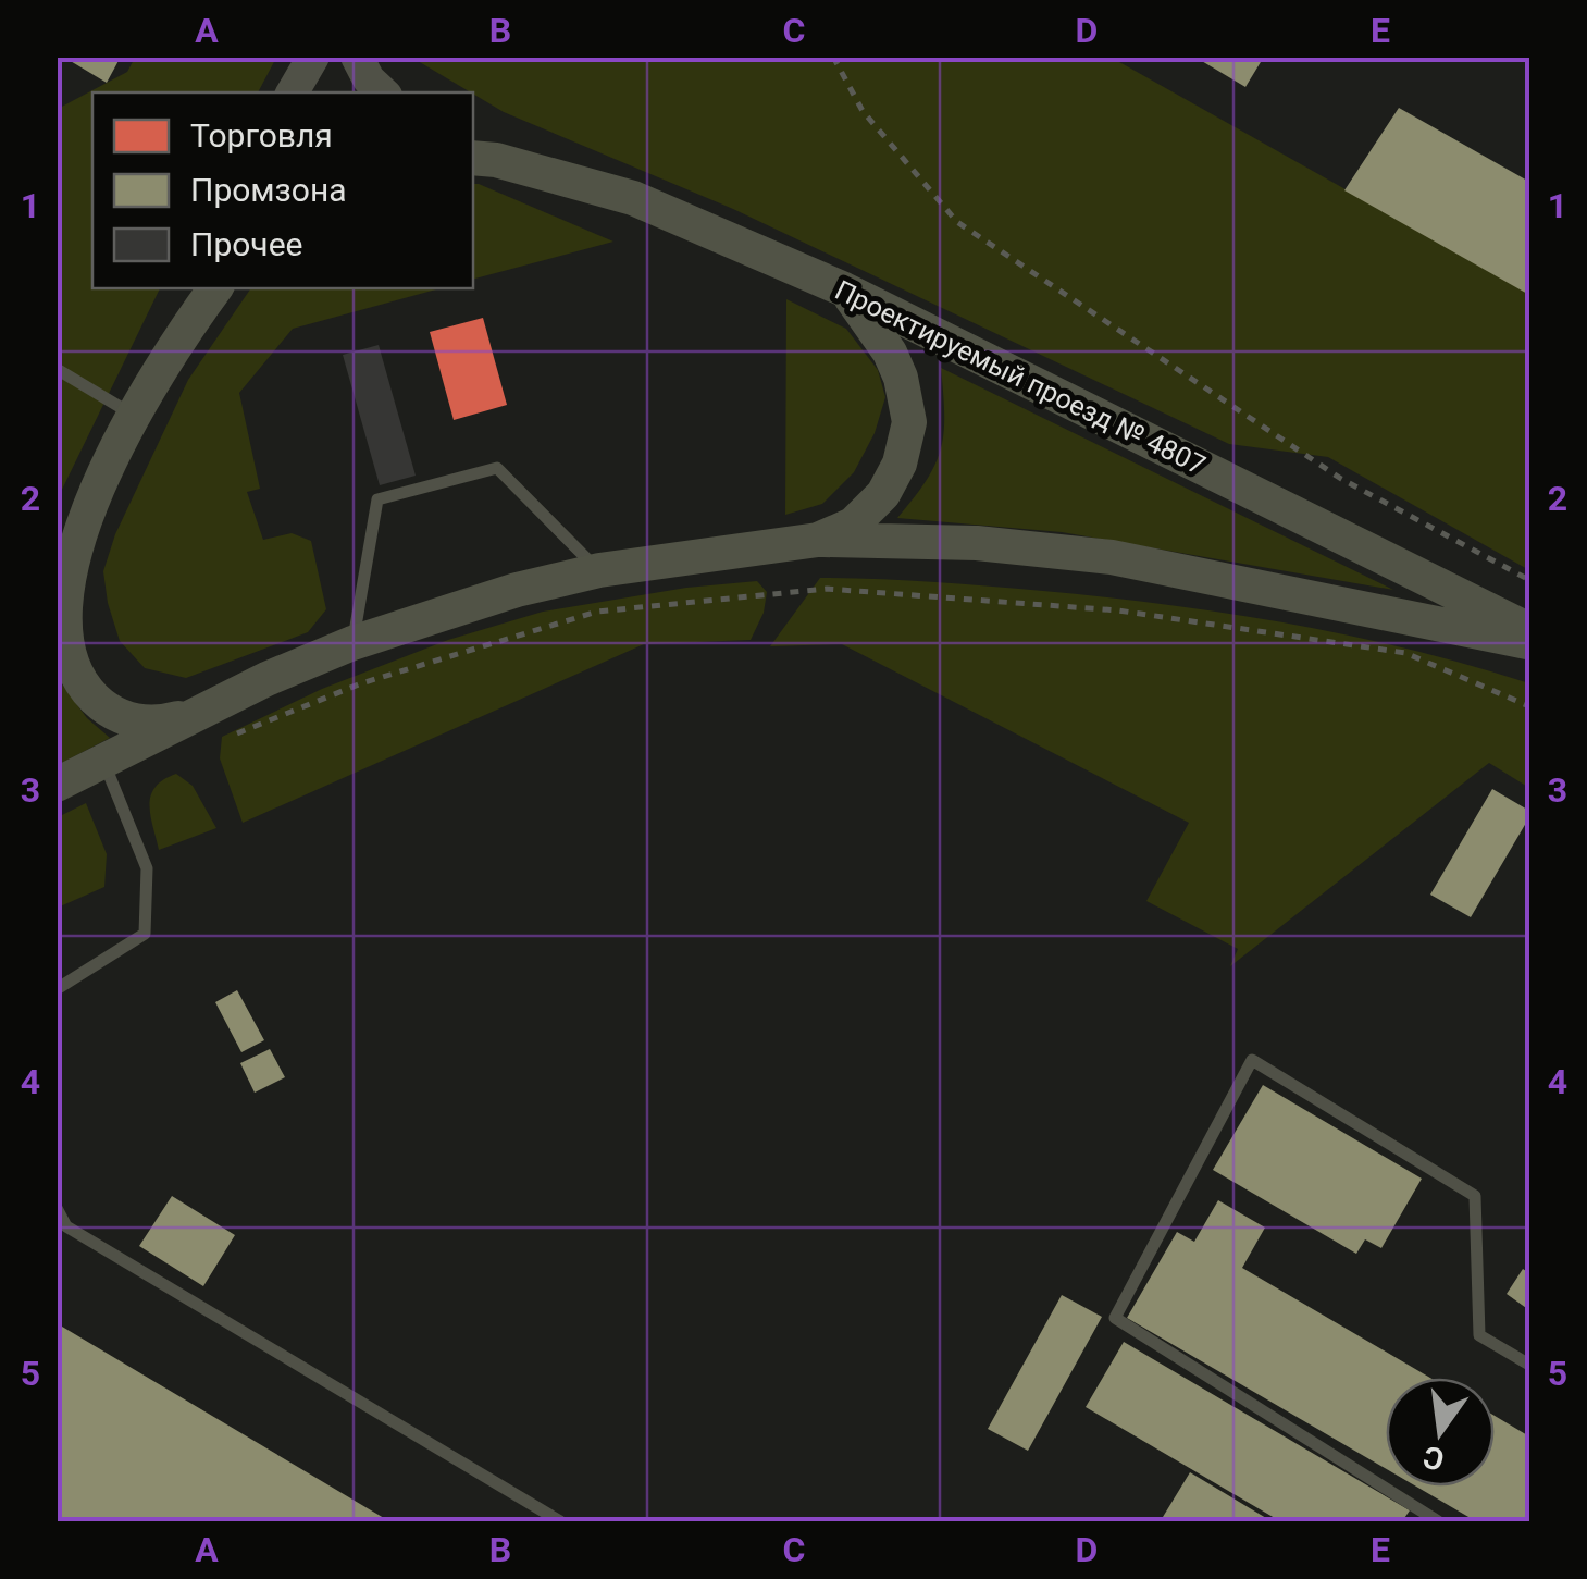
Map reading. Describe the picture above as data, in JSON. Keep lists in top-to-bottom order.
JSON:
{
  "streets": {
    "main road": ["Проектируемый проезд № 4807"]
  },
  "legend": ["Торговля", "Промзона", "Прочее"],
  "north": "bottom",
  "grid": {
    "columns": [
      "A",
      "B",
      "C",
      "D",
      "E"
    ],
    "rows": [
      "1",
      "2",
      "3",
      "4",
      "5"
    ]
  }
}
